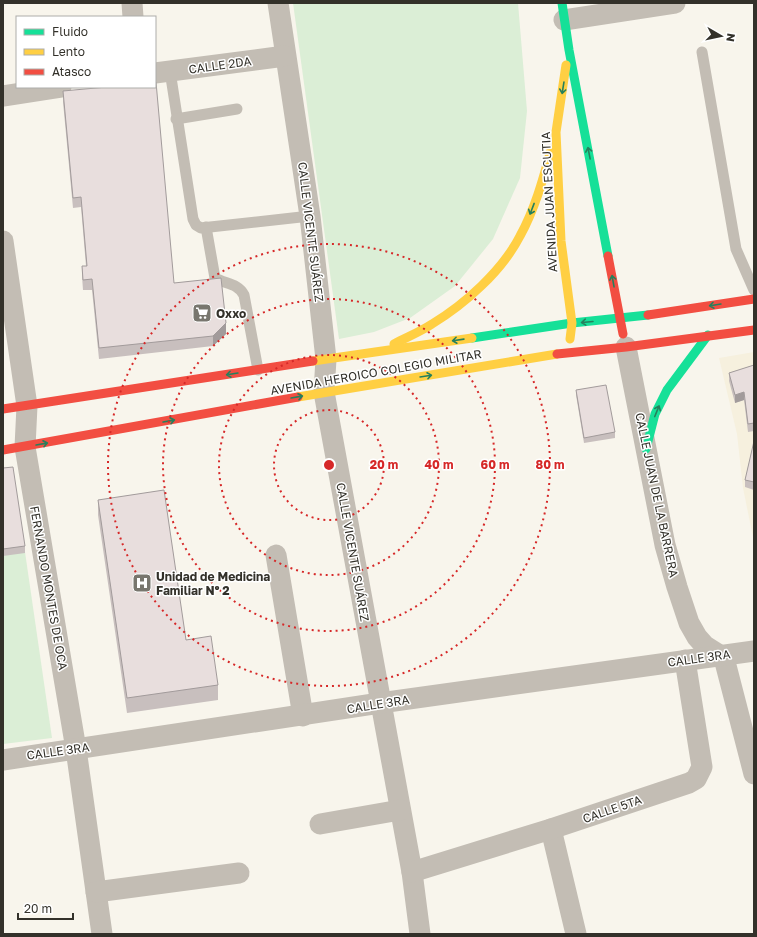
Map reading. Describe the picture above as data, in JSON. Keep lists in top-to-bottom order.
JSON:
{
  "streets": {
    "main road": ["AVENIDA JUAN ESCUTIA", "AVENIDA HEROICO COLEGIO MILITAR", "CALLE JUAN DE LA BARRERA"],
    "street": [
      "CALLE 2DA",
      "CALLE VICENTE SUÁREZ",
      "FERNANDO MONTES DE OCA",
      "CALLE 3RA",
      "CALLE 5TA"
    ]
  },
  "crossings": [
    ["CALLE 2DA", "CALLE VICENTE SUÁREZ"],
    ["AVENIDA JUAN ESCUTIA", "AVENIDA HEROICO COLEGIO MILITAR"],
    ["AVENIDA JUAN ESCUTIA", "CALLE JUAN DE LA BARRERA"],
    ["CALLE VICENTE SUÁREZ", "AVENIDA HEROICO COLEGIO MILITAR"],
    ["CALLE VICENTE SUÁREZ", "CALLE 3RA"],
    ["CALLE VICENTE SUÁREZ", "CALLE 5TA"],
    ["AVENIDA HEROICO COLEGIO MILITAR", "CALLE JUAN DE LA BARRERA"],
    ["AVENIDA HEROICO COLEGIO MILITAR", "FERNANDO MONTES DE OCA"],
    ["CALLE JUAN DE LA BARRERA", "CALLE 3RA"],
    ["FERNANDO MONTES DE OCA", "CALLE 3RA"],
    ["CALLE 3RA", "CALLE 5TA"]
  ],
  "places": {
    "supermarket": ["Oxxo"],
    "hospital": ["Unidad de Medicina Familiar Nº 2"]
  },
  "legend": ["Fluido", "Lento", "Atasco"],
  "scale_bar": "20 m",
  "north": "right",
  "rings": [
    "20 m",
    "40 m",
    "60 m",
    "80 m"
  ]
}
